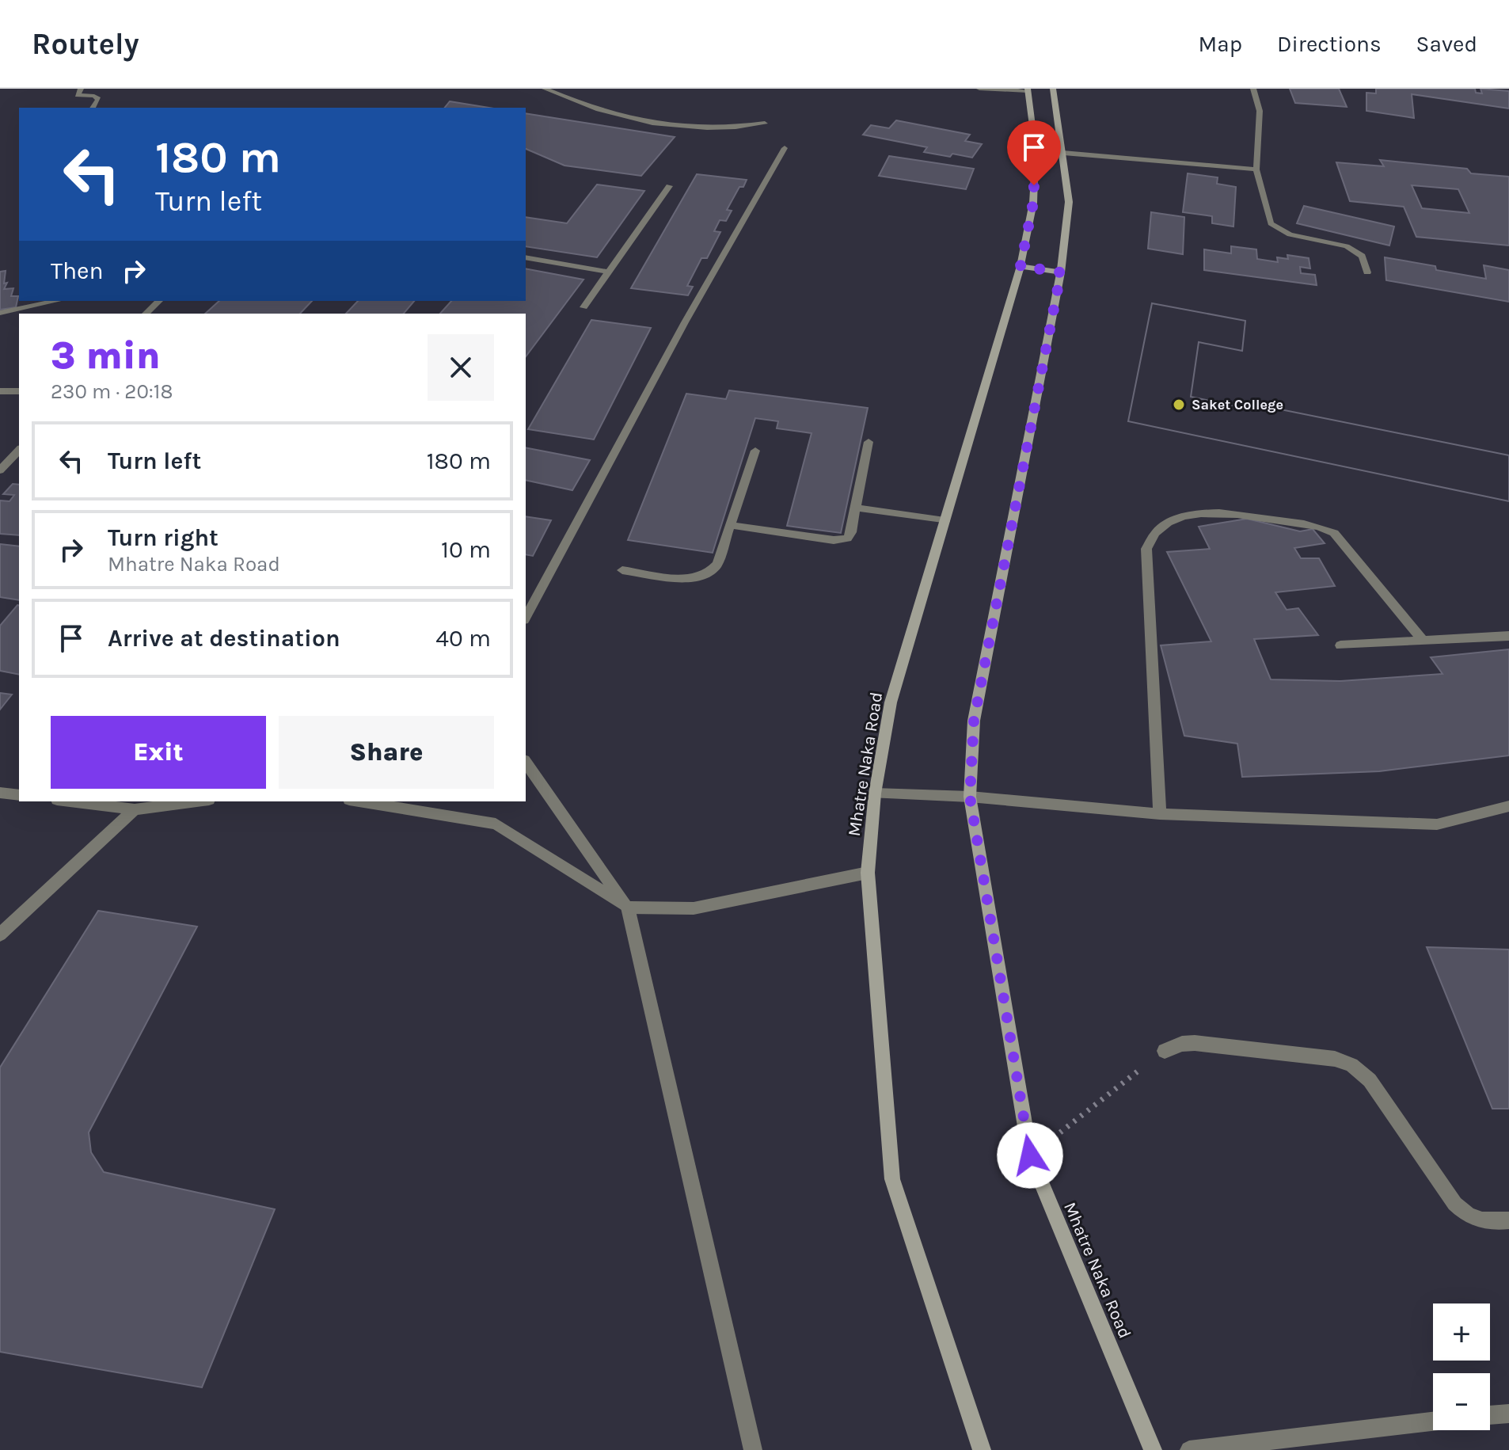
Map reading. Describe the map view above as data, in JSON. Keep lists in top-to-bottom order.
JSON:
{
  "streets": {
    "street": ["Mhatre Naka Road"]
  },
  "places": ["Saket College"],
  "page": {
    "header": "Routely",
    "nav": ["Map", "Directions", "Saved"],
    "turn": ["180 m", "Turn left"],
    "then": "Then",
    "heading": ["3 min", "230 m · 20:18"],
    "list": [
      {
        "name": "Turn left",
        "value": "180 m"
      },
      {
        "name": "Turn right",
        "note": "Mhatre Naka Road",
        "value": "10 m"
      },
      {
        "name": "Arrive at destination",
        "value": "40 m"
      }
    ],
    "buttons": ["Exit", "Share"],
    "map_buttons": ["+", "−"]
  }
}
